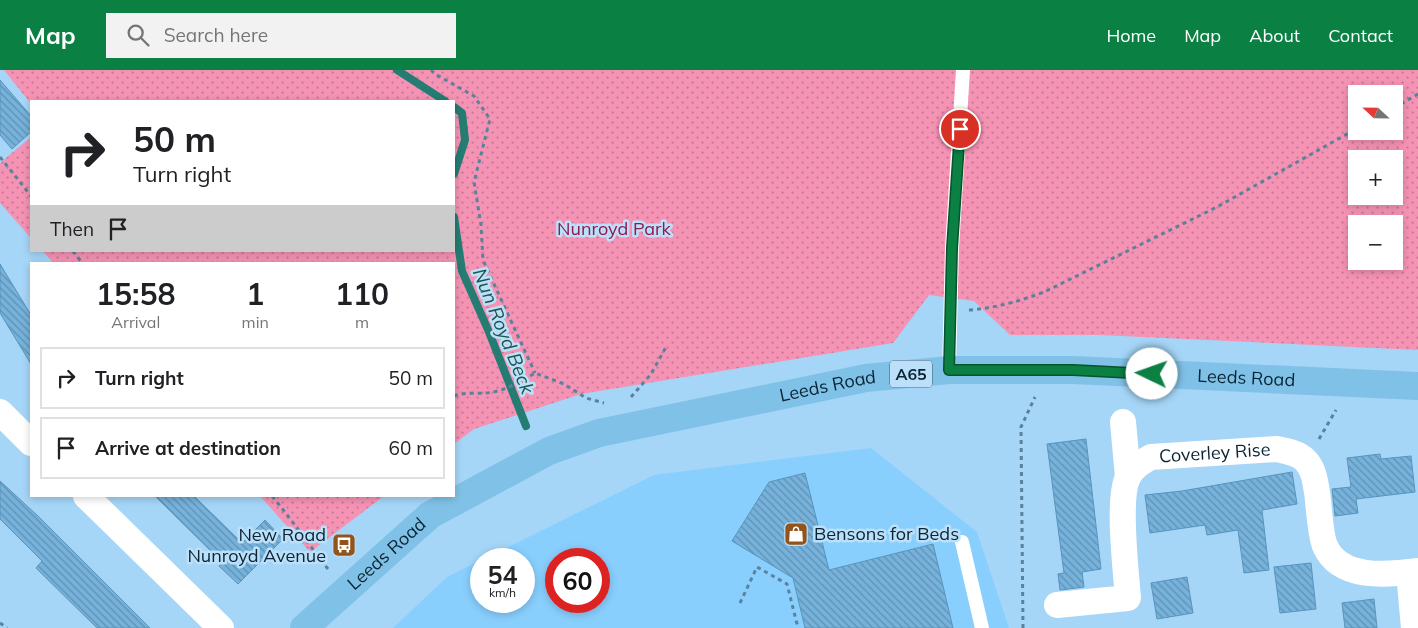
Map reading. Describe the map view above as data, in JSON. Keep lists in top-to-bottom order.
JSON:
{
  "streets": {
    "main road": ["A65", "Leeds Road"],
    "street": ["Coverley Rise"]
  },
  "water": ["Nun Royd Beck"],
  "parks": ["Nunroyd Park"],
  "places": {
    "shop": ["Bensons for Beds"],
    "bus stop": ["New Road Nunroyd Avenue"]
  },
  "north": "left",
  "page": {
    "header": "Map",
    "search": "Search here",
    "nav": [
      "Home",
      "Map",
      "About",
      "Contact"
    ],
    "map_buttons": ["+", "−"],
    "turn": ["50 m", "Turn right"],
    "then": "Then",
    "eta": [
      "15:58",
      "Arrival",
      "1",
      "min",
      "110",
      "m"
    ],
    "list": [
      {
        "name": "Turn right",
        "value": "50 m"
      },
      {
        "name": "Arrive at destination",
        "value": "60 m"
      }
    ],
    "speed": "54 km/h",
    "limit": "60"
  }
}
